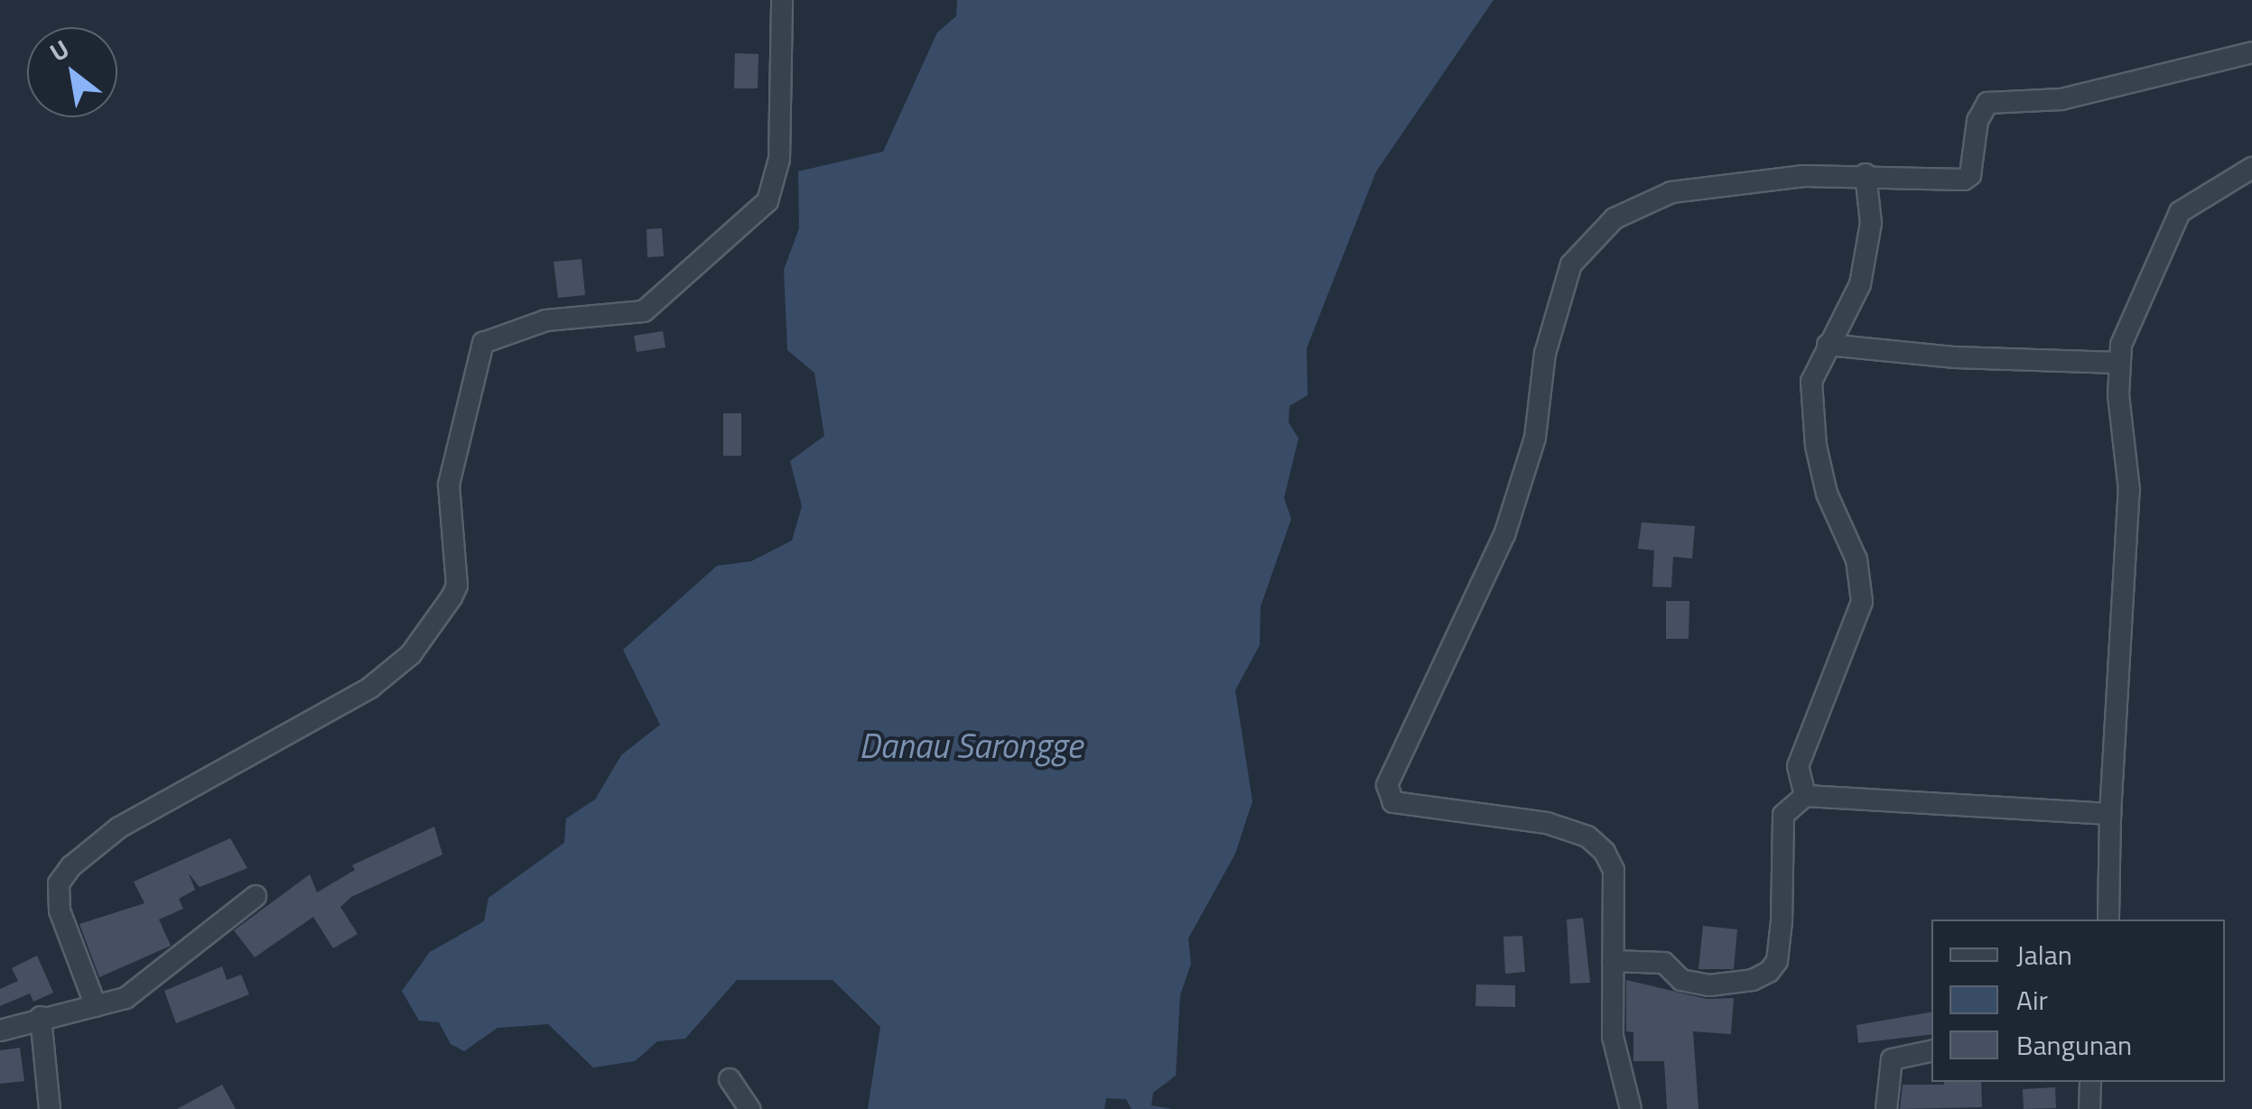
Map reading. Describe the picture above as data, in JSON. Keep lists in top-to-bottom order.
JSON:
{
  "water": ["Danau Sarongge"],
  "legend": ["Jalan", "Air", "Bangunan"],
  "north": "top left"
}
